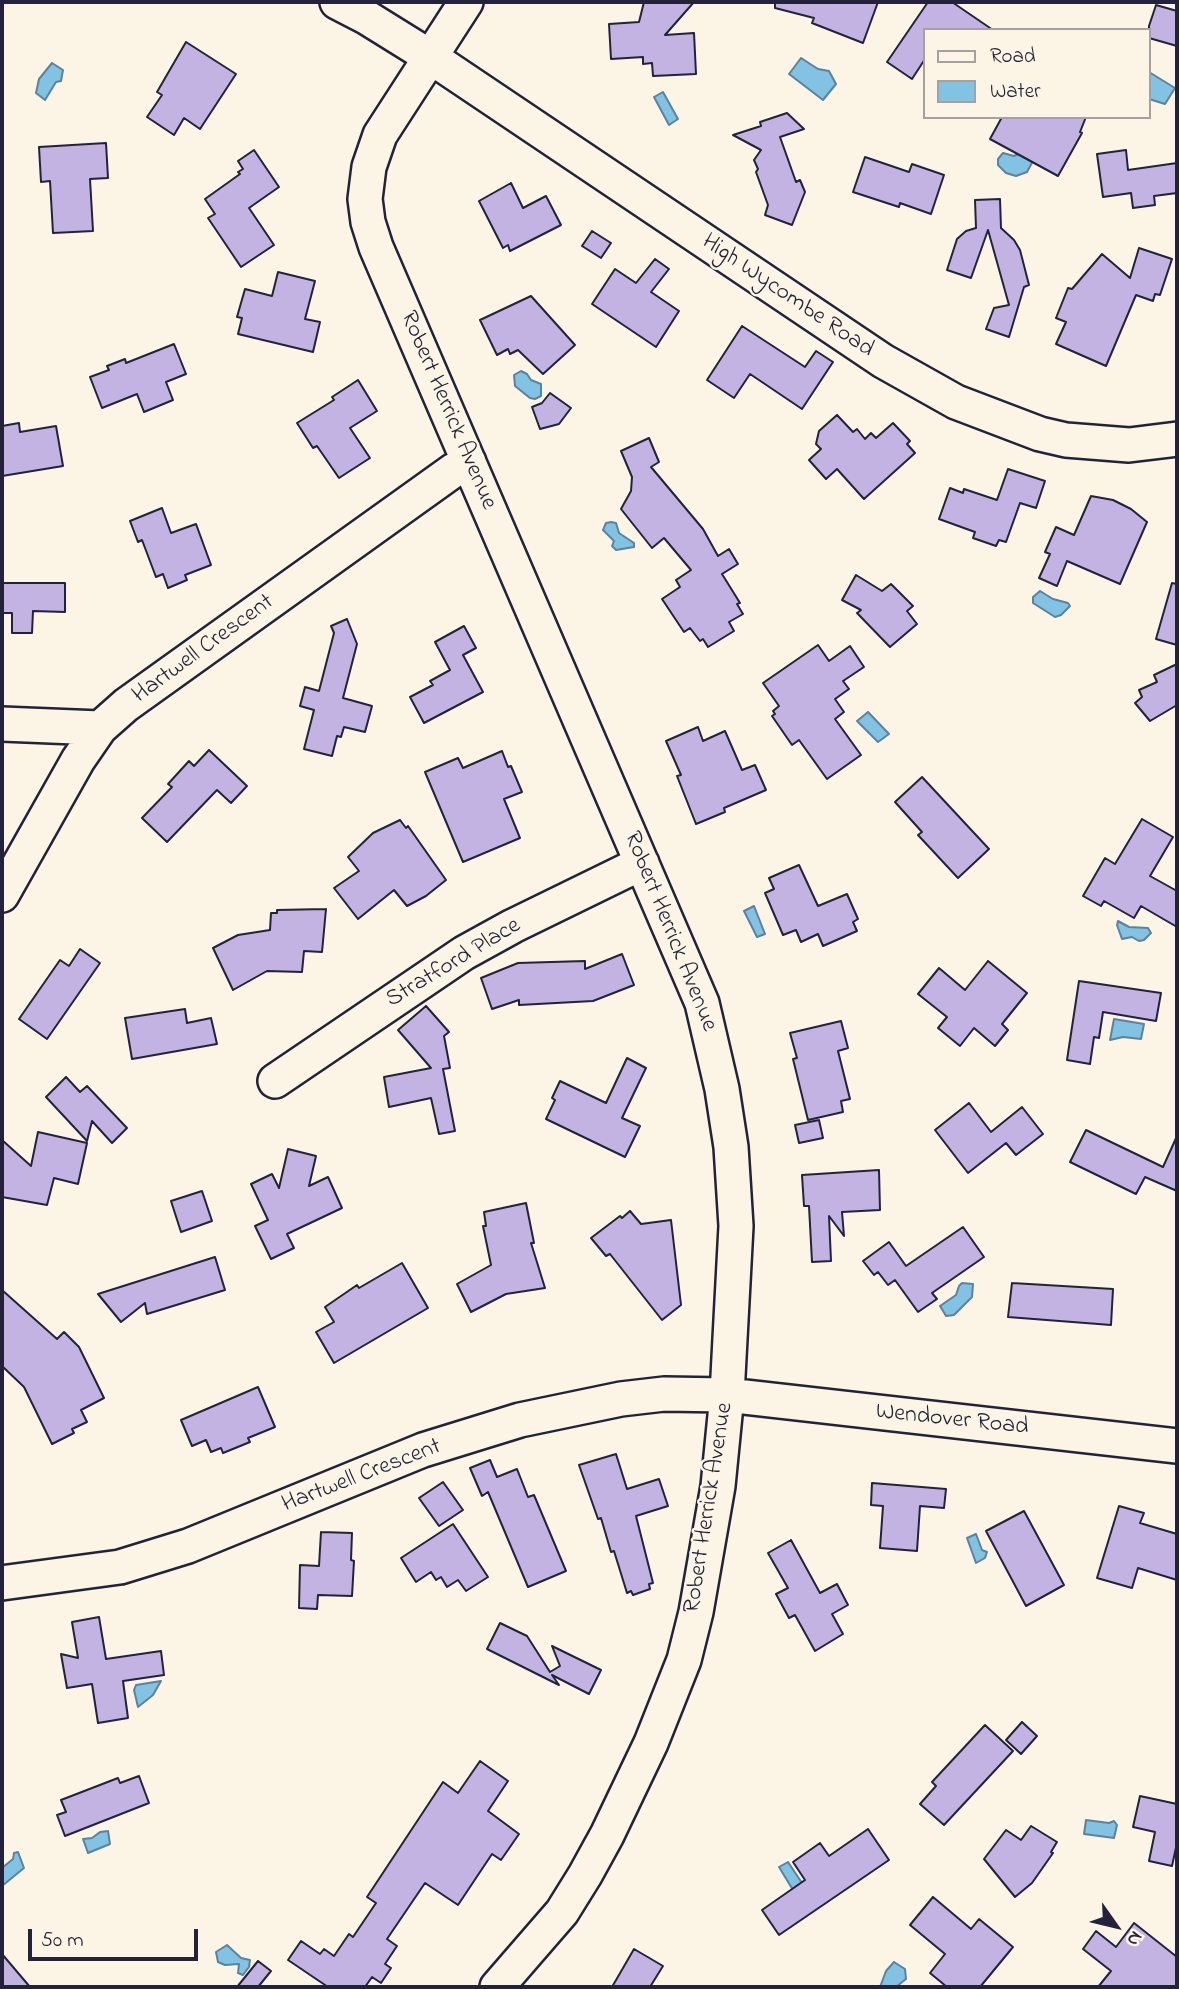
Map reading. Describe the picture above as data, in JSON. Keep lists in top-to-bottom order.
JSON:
{
  "streets": {
    "street": [
      "High Wycombe Road",
      "Robert Herrick Avenue",
      "Hartwell Crescent",
      "Stratford Place",
      "Wendover Road"
    ]
  },
  "crossings": [
    ["High Wycombe Road", "Robert Herrick Avenue"],
    ["Robert Herrick Avenue", "Hartwell Crescent"],
    ["Robert Herrick Avenue", "Stratford Place"],
    ["Robert Herrick Avenue", "Wendover Road"],
    ["Hartwell Crescent", "Wendover Road"]
  ],
  "legend": ["Road", "Water"],
  "scale_bar": "50 m",
  "north": "bottom right"
}
